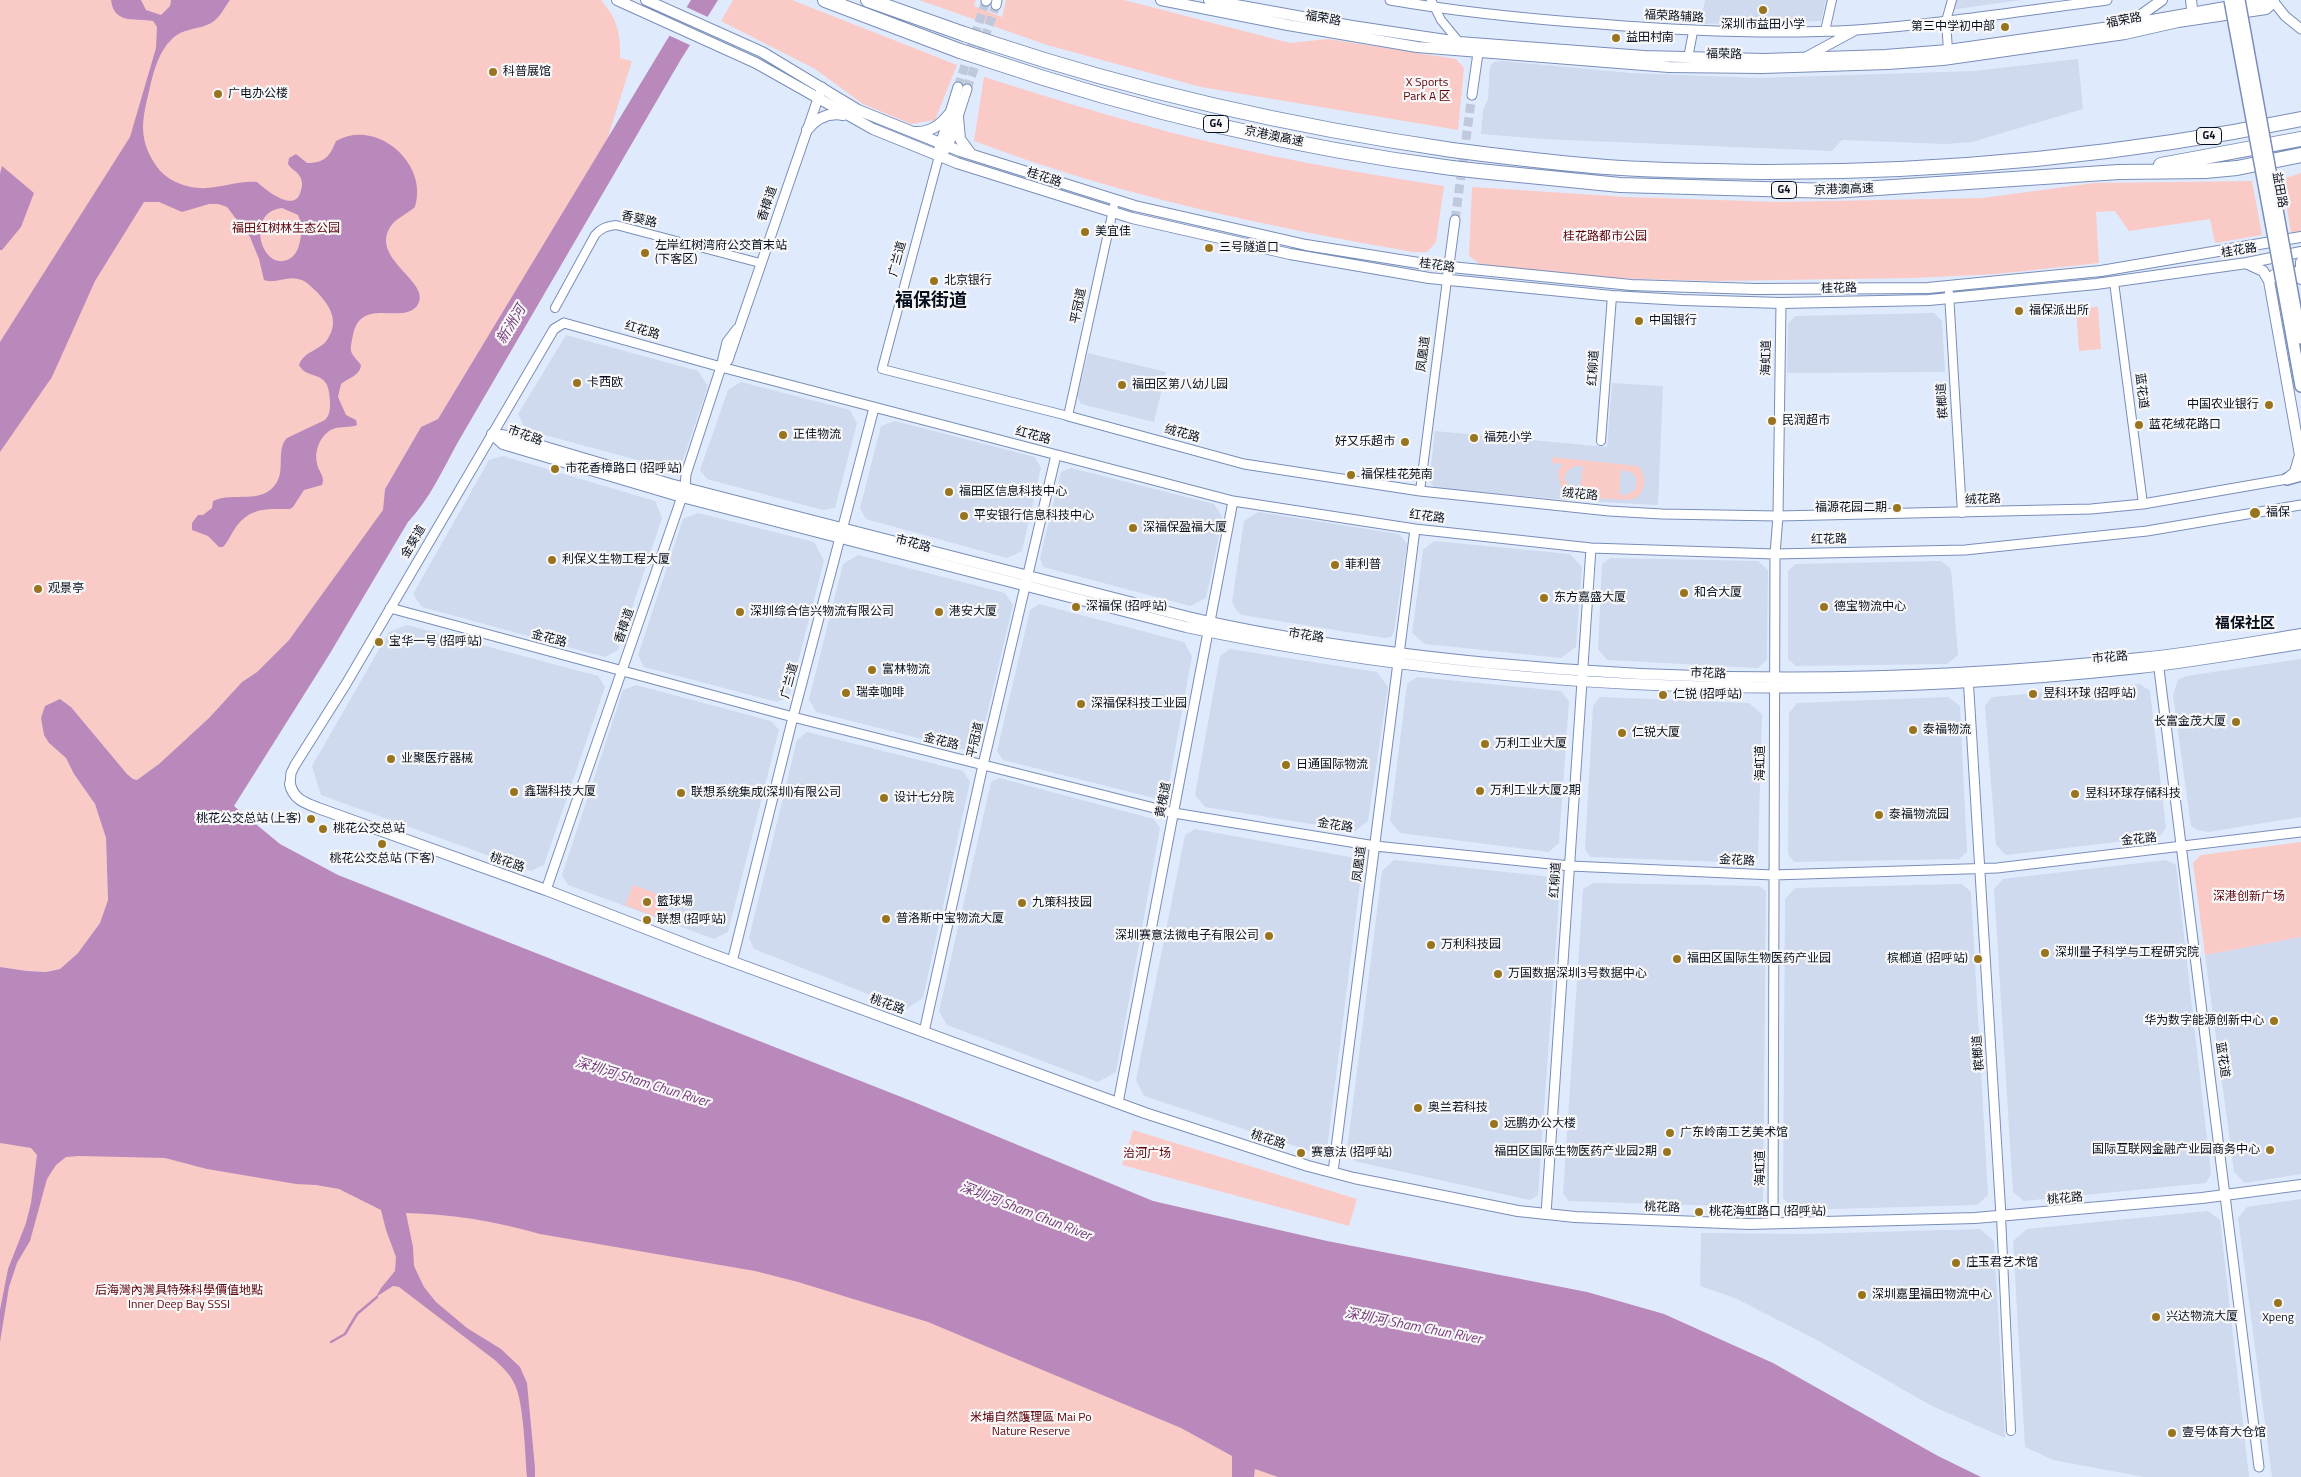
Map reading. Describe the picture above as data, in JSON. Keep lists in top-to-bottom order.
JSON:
{
  "streets": {
    "highway": ["G4", "京港澳高速"],
    "main road": [
      "福荣路",
      "桂花路",
      "益田路",
      "市花路",
      "桃花路"
    ],
    "street": [
      "福荣路辅路",
      "香樟道",
      "香葵路",
      "广兰道",
      "平冠道",
      "红花路",
      "凤凰道",
      "海虹道",
      "红柳道",
      "蓝花道",
      "槟榔道",
      "绒花路",
      "金葵道",
      "金花路",
      "黄槐道"
    ]
  },
  "crossings": [
    ["G4", "京港澳高速"],
    ["桂花路", "香樟道"],
    ["桂花路", "广兰道"],
    ["桂花路", "平冠道"],
    ["桂花路", "凤凰道"],
    ["桂花路", "海虹道"],
    ["桂花路", "红柳道"],
    ["桂花路", "蓝花道"],
    ["桂花路", "槟榔道"],
    ["香樟道", "香葵路"],
    ["香樟道", "红花路"],
    ["香樟道", "市花路"],
    ["香樟道", "金花路"],
    ["香樟道", "桃花路"],
    ["广兰道", "红花路"],
    ["广兰道", "绒花路"],
    ["广兰道", "市花路"],
    ["广兰道", "金花路"],
    ["广兰道", "桃花路"],
    ["平冠道", "红花路"],
    ["平冠道", "绒花路"],
    ["平冠道", "市花路"],
    ["平冠道", "金花路"],
    ["平冠道", "桃花路"],
    ["红花路", "凤凰道"],
    ["红花路", "海虹道"],
    ["红花路", "红柳道"],
    ["红花路", "金葵道"],
    ["红花路", "黄槐道"],
    ["凤凰道", "绒花路"],
    ["凤凰道", "市花路"],
    ["凤凰道", "金花路"],
    ["凤凰道", "桃花路"],
    ["海虹道", "绒花路"],
    ["海虹道", "市花路"],
    ["海虹道", "金花路"],
    ["海虹道", "桃花路"],
    ["红柳道", "市花路"],
    ["红柳道", "金花路"],
    ["红柳道", "桃花路"],
    ["蓝花道", "绒花路"],
    ["蓝花道", "市花路"],
    ["蓝花道", "金花路"],
    ["蓝花道", "桃花路"],
    ["槟榔道", "绒花路"],
    ["槟榔道", "市花路"],
    ["槟榔道", "金花路"],
    ["槟榔道", "桃花路"],
    ["市花路", "金葵道"],
    ["市花路", "黄槐道"],
    ["金葵道", "金花路"],
    ["金葵道", "桃花路"],
    ["金花路", "黄槐道"],
    ["黄槐道", "桃花路"]
  ],
  "districts": ["福保街道", "福保社区"],
  "water": ["新洲河", "深圳河 Sham Chun River"],
  "parks": [
    "X Sports Park A 区",
    "福田红树林生态公园",
    "桂花路都市公园",
    "深港创新广场",
    "治河广场",
    "后海灣內灣具特殊科學價值地點 Inner Deep Bay SSSI",
    "米埔自然護理區 Mai Po Nature Reserve"
  ],
  "places": [
    "深圳市益田小学",
    "第三中学初中部",
    "益田村南",
    "科普展馆",
    "广电办公楼",
    "美宜佳",
    "三号隧道口",
    "左岸红树湾府公交首末站 (下客区)",
    "北京银行",
    "福保派出所",
    "中国银行",
    "卡西欧",
    "福田区第八幼儿园",
    "中国农业银行",
    "民润超市",
    "蓝花绒花路口",
    "正佳物流",
    "福苑小学",
    "好又乐超市",
    "市花香樟路口 (招呼站)",
    "福保桂花苑南",
    "福田区信息科技中心",
    "福源花园二期",
    "福保",
    "平安银行信息科技中心",
    "深福保盈福大厦",
    "利保义生物工程大厦",
    "菲利普",
    "观景亭",
    "和合大厦",
    "东方嘉盛大厦",
    "深福保 (招呼站)",
    "德宝物流中心",
    "深圳综合信兴物流有限公司",
    "港安大厦",
    "宝华一号 (招呼站)",
    "富林物流",
    "瑞幸咖啡",
    "昱科环球 (招呼站)",
    "仁锐 (招呼站)",
    "深福保科技工业园",
    "长富金茂大厦",
    "泰福物流",
    "仁锐大厦",
    "万利工业大厦",
    "业聚医疗器械",
    "日通国际物流",
    "万利工业大厦2期",
    "鑫瑞科技大厦",
    "联想系统集成(深圳)有限公司",
    "昱科环球存储科技",
    "设计七分院",
    "泰福物流园",
    "桃花公交总站 (上客)",
    "桃花公交总站",
    "桃花公交总站 (下客)",
    "籃球場",
    "九策科技园",
    "普洛斯中宝物流大厦",
    "联想 (招呼站)",
    "深圳赛意法微电子有限公司",
    "万利科技园",
    "深圳量子科学与工程研究院",
    "福田区国际生物医药产业园",
    "槟榔道 (招呼站)",
    "万国数据深圳3号数据中心",
    "华为数字能源创新中心",
    "奥兰若科技",
    "远鹏办公大楼",
    "广东岭南工艺美术馆",
    "国际互联网金融产业园商务中心",
    "福田区国际生物医药产业园2期",
    "赛意法 (招呼站)",
    "桃花海虹路口 (招呼站)",
    "庄玉君艺术馆",
    "深圳嘉里福田物流中心",
    "Xpeng",
    "兴达物流大厦",
    "壹号体育大仓馆"
  ]
}
